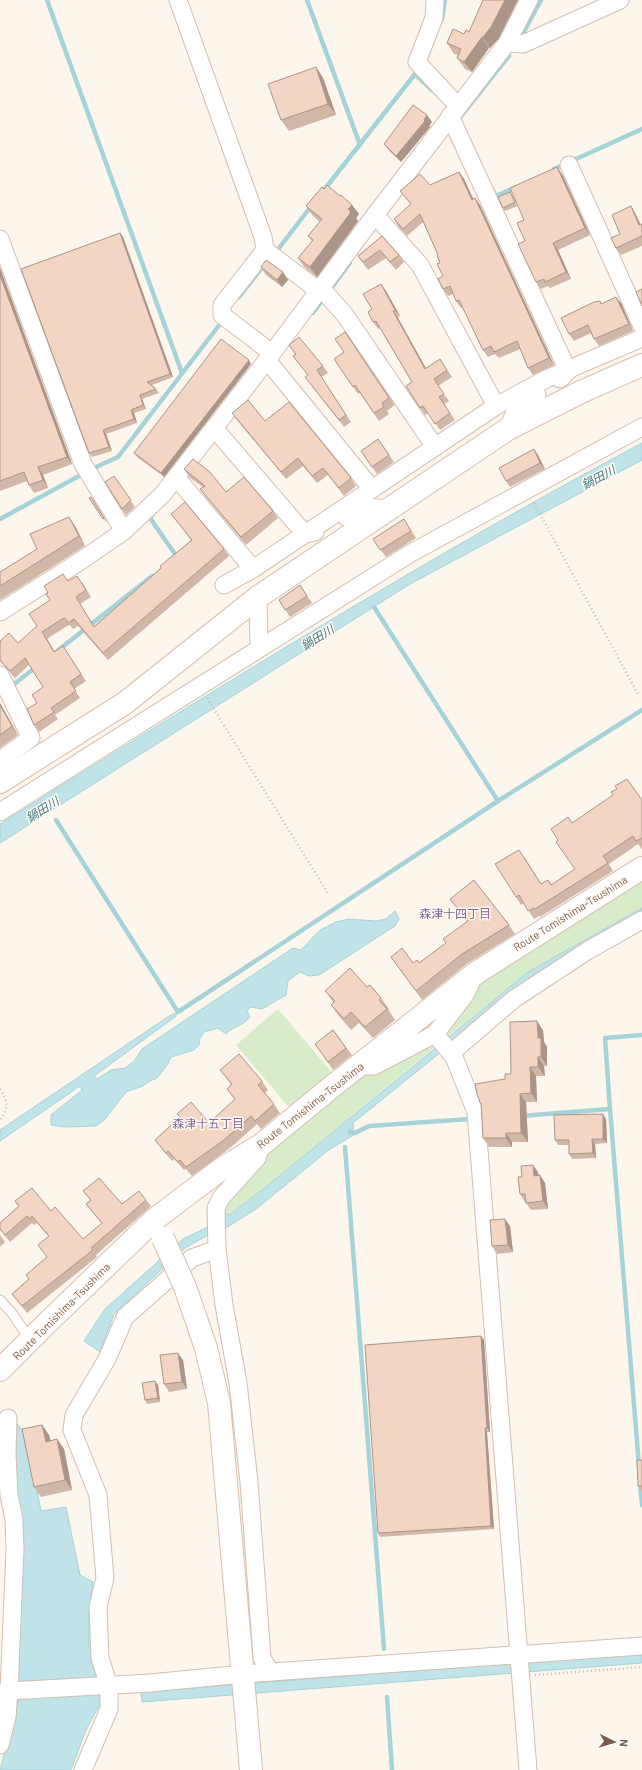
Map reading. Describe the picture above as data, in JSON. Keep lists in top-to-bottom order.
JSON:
{
  "streets": {
    "street": ["Route Tomishima-Tsushima"]
  },
  "districts": ["森津十四丁目", "森津十五丁目"],
  "water": ["鍋田川"],
  "north": "right"
}
